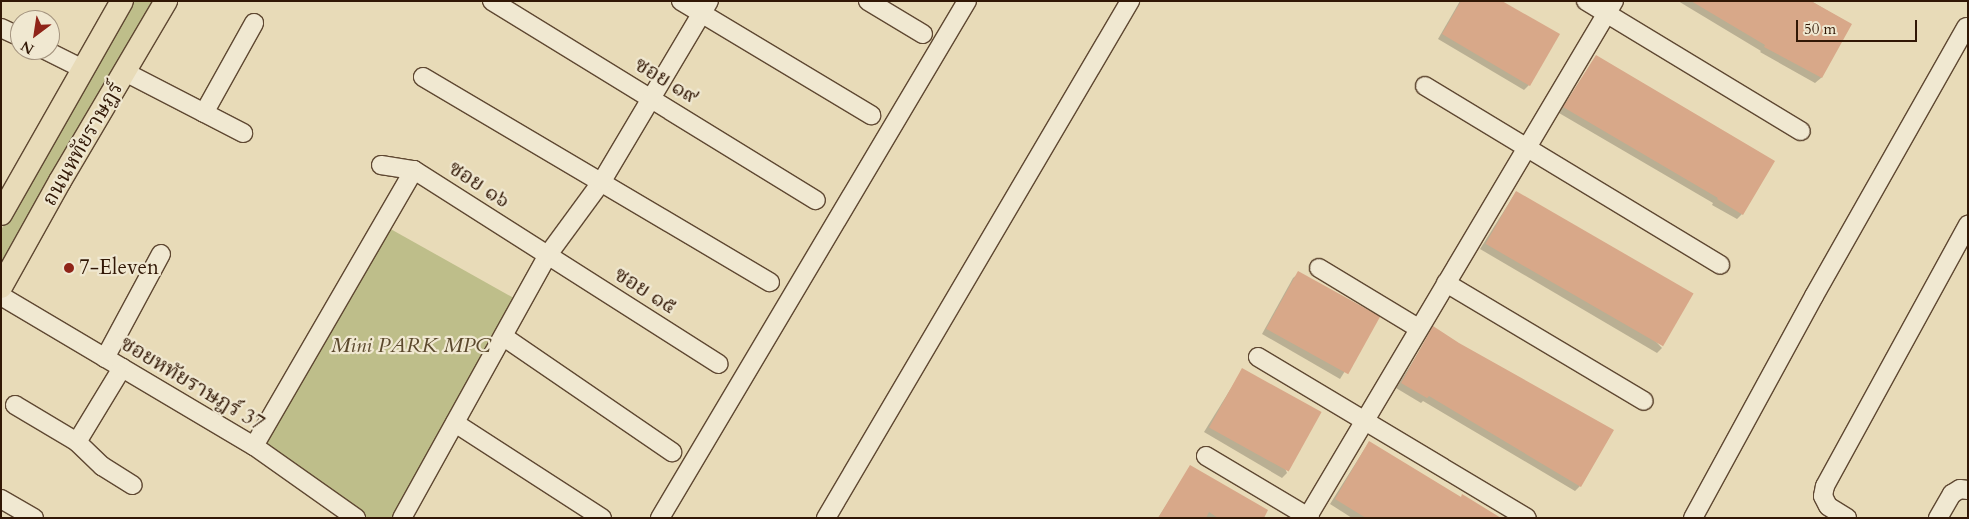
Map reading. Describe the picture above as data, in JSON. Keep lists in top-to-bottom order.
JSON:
{
  "streets": {
    "main road": ["ถนนหทัยราษฎร์"],
    "street": [
      "ซอย ๑๙",
      "ซอย ๑๖",
      "ซอย ๑๕",
      "ซอยหทัยราษฎร์ 37"
    ]
  },
  "crossings": [
    ["ซอย ๑๖", "ซอย ๑๕"]
  ],
  "parks": ["Mini PARK MPC"],
  "places": ["7-Eleven"],
  "scale_bar": "50 m",
  "north": "bottom left"
}
